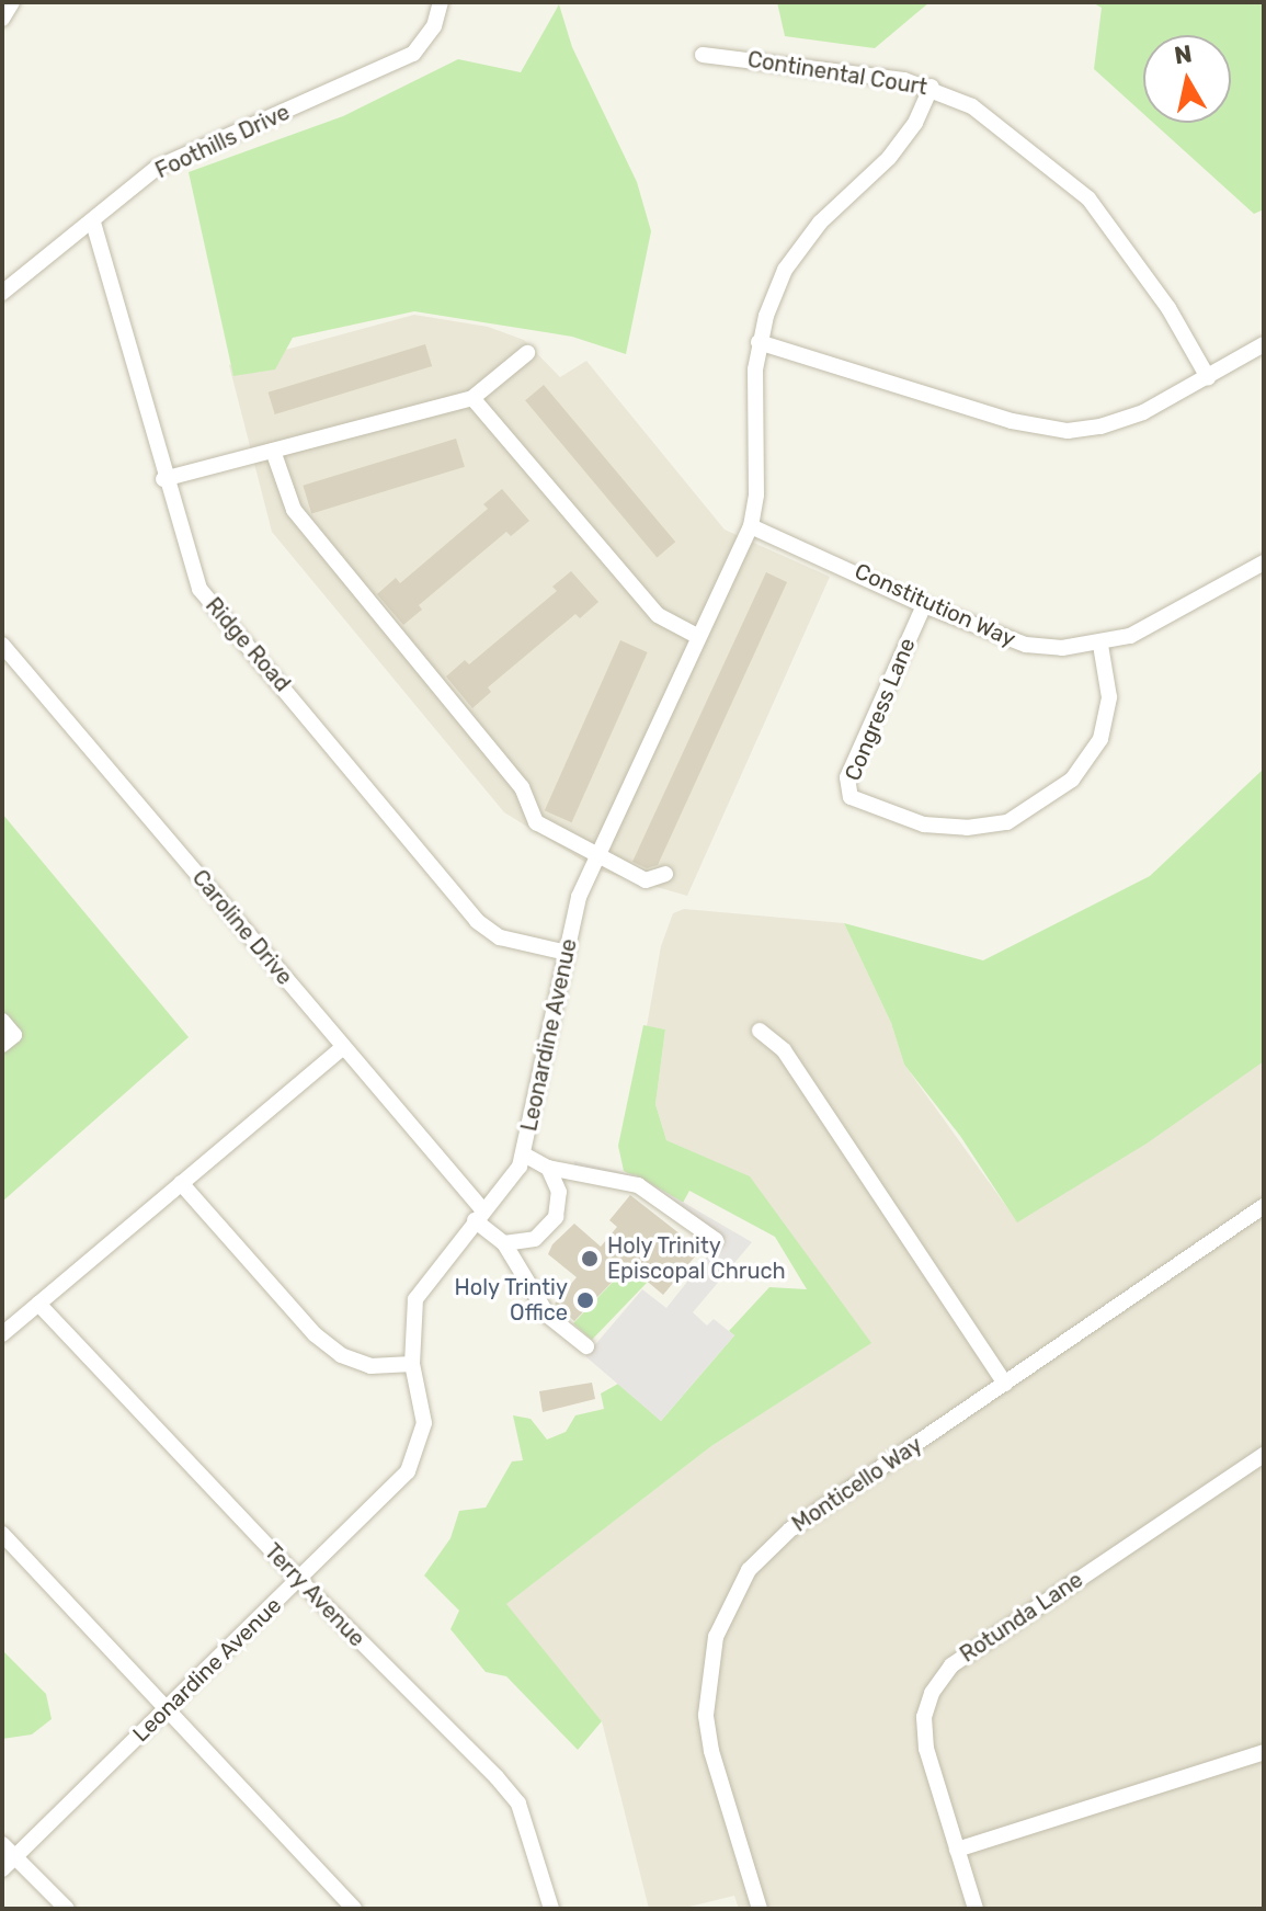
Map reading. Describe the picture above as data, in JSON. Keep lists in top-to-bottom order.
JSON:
{
  "streets": {
    "street": [
      "Continental Court",
      "Foothills Drive",
      "Constitution Way",
      "Ridge Road",
      "Congress Lane",
      "Caroline Drive",
      "Leonardine Avenue",
      "Monticello Way",
      "Terry Avenue",
      "Rotunda Lane"
    ]
  },
  "crossings": [
    ["Continental Court", "Leonardine Avenue"],
    ["Foothills Drive", "Ridge Road"],
    ["Constitution Way", "Congress Lane"],
    ["Constitution Way", "Leonardine Avenue"],
    ["Ridge Road", "Leonardine Avenue"],
    ["Caroline Drive", "Leonardine Avenue"],
    ["Leonardine Avenue", "Terry Avenue"]
  ],
  "places": ["Holy Trinity Episcopal Chruch", "Holy Trintiy Office"],
  "north": "top"
}
